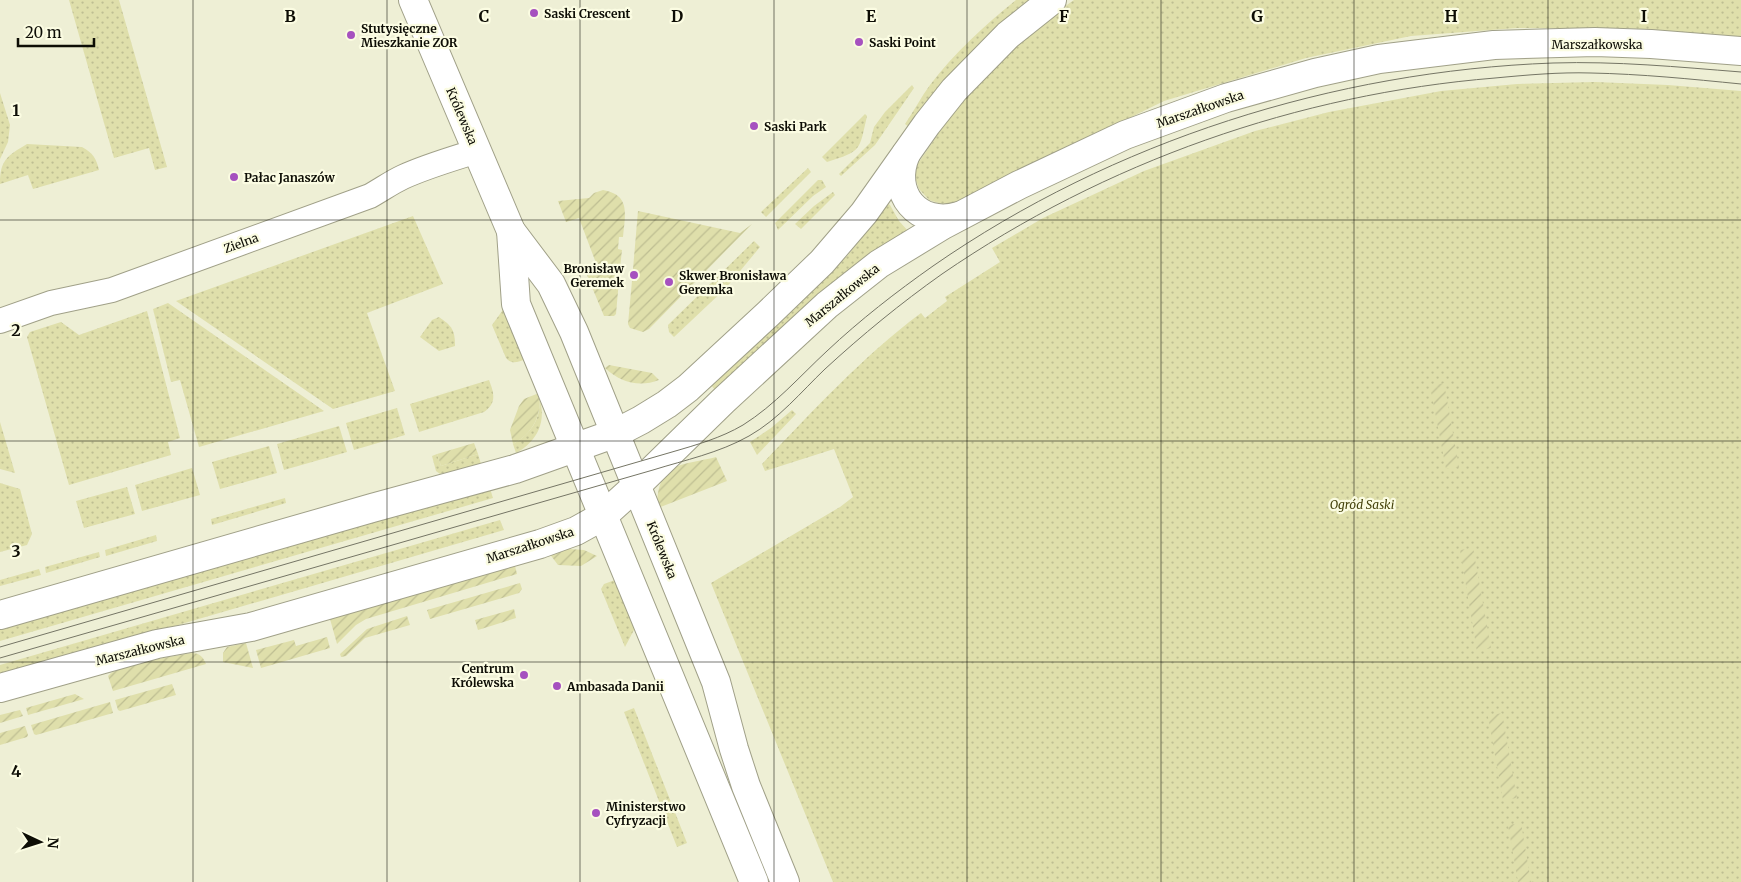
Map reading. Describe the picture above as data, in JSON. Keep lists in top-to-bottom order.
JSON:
{
  "streets": {
    "main road": ["Marszałkowska", "Królewska"],
    "street": ["Zielna"]
  },
  "crossings": [
    ["Marszałkowska", "Królewska"],
    ["Królewska", "Zielna"]
  ],
  "parks": ["Ogród Saski"],
  "places": [
    "Saski Crescent",
    "Stutysięczne Mieszkanie ZOR",
    "Saski Point",
    "Saski Park",
    "Pałac Janaszów",
    "Bronisław Geremek",
    "Skwer Bronisława Geremka",
    "Centrum Królewska",
    "Ambasada Danii",
    "Ministerstwo Cyfryzacji"
  ],
  "scale_bar": "20 m",
  "north": "right",
  "grid": {
    "columns": [
      "B",
      "C",
      "D",
      "E",
      "F",
      "G",
      "H",
      "I"
    ],
    "rows": [
      "1",
      "2",
      "3",
      "4"
    ]
  }
}
